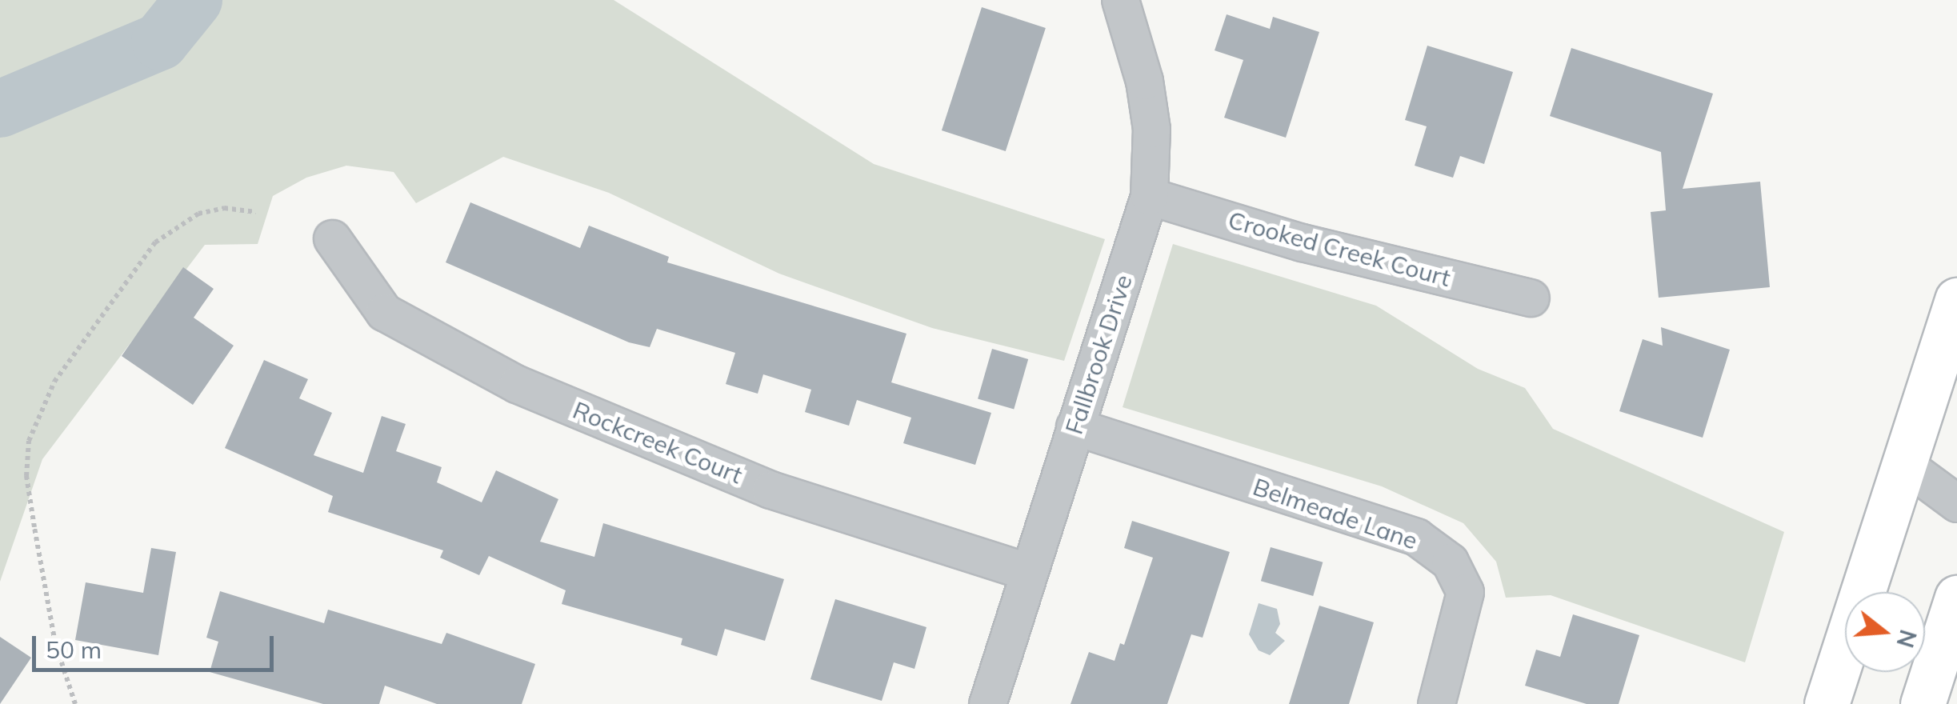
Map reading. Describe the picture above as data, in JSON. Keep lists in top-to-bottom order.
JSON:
{
  "streets": {
    "street": [
      "Crooked Creek Court",
      "Fallbrook Drive",
      "Rockcreek Court",
      "Belmeade Lane"
    ]
  },
  "crossings": [
    ["Crooked Creek Court", "Fallbrook Drive"],
    ["Fallbrook Drive", "Rockcreek Court"],
    ["Fallbrook Drive", "Belmeade Lane"]
  ],
  "scale_bar": "50 m",
  "north": "right"
}
